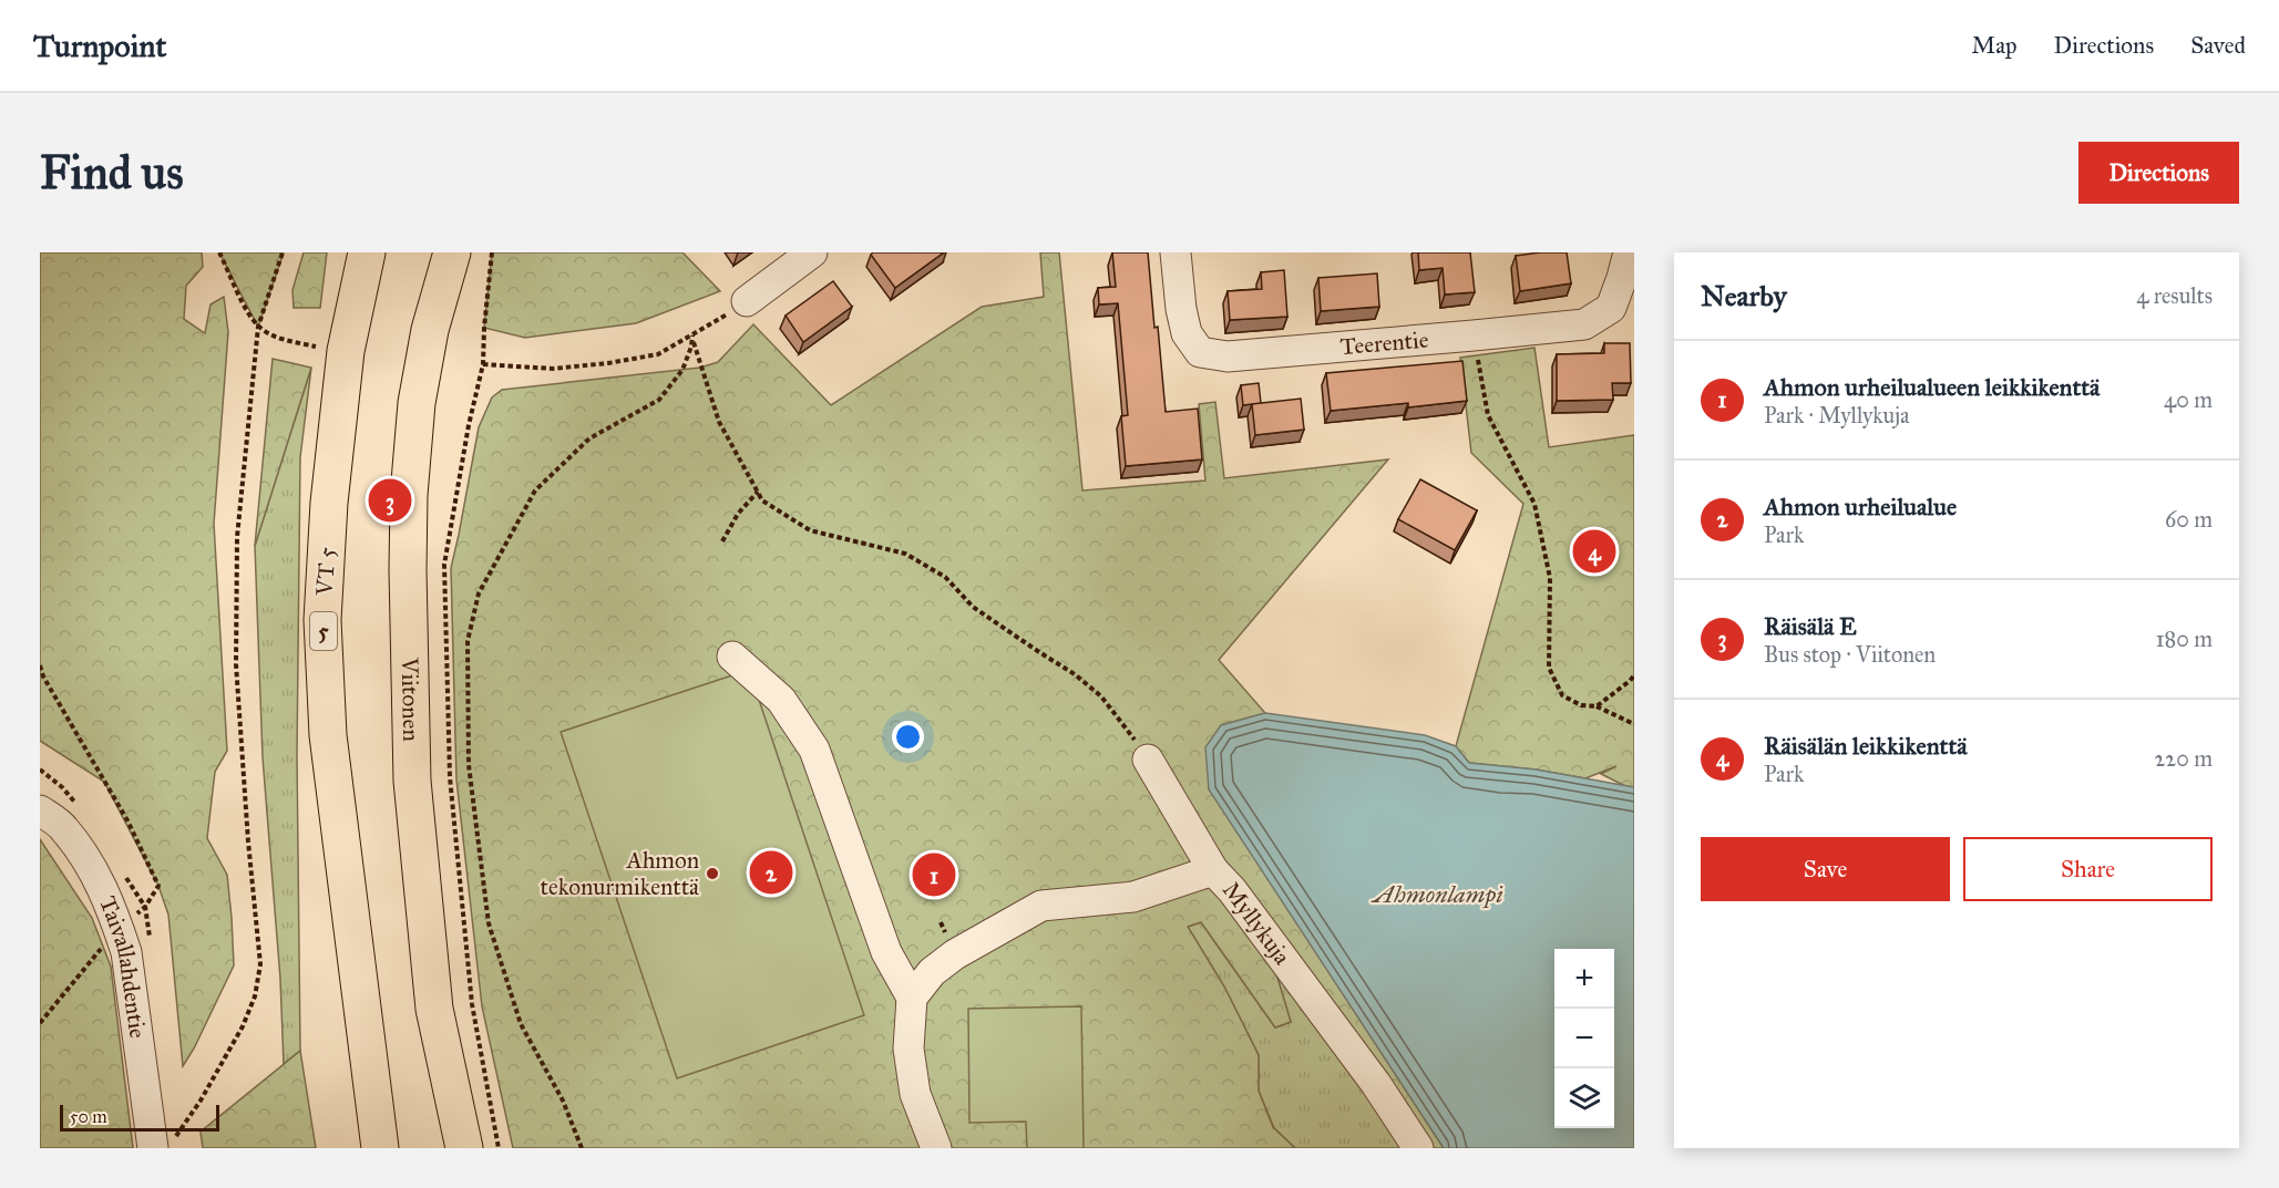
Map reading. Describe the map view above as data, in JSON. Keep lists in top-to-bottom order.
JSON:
{
  "streets": {
    "main road": ["VT 5", "5", "Viitonen"],
    "street": ["Teerentie", "Myllykuja", "Taivallahdentie"]
  },
  "water": ["Ahmonlampi"],
  "places": ["Ahmon tekonurmikenttä"],
  "scale_bar": "50 m",
  "page": {
    "header": "Turnpoint",
    "nav": ["Map", "Directions", "Saved"],
    "buttons": [
      "Directions",
      ["Save", "Share"]
    ],
    "title": "Find us",
    "heading": ["Nearby", "4 results"],
    "list": [
      {
        "mark": "1",
        "name": "Ahmon urheilualueen leikkikenttä",
        "note": "Park · Myllykuja",
        "value": "40 m"
      },
      {
        "mark": "2",
        "name": "Ahmon urheilualue",
        "note": "Park",
        "value": "60 m"
      },
      {
        "mark": "3",
        "name": "Räisälä E",
        "note": "Bus stop · Viitonen",
        "value": "180 m"
      },
      {
        "mark": "4",
        "name": "Räisälän leikkikenttä",
        "note": "Park",
        "value": "220 m"
      }
    ],
    "pins": [
      "3",
      "4",
      "2",
      "1"
    ],
    "map_buttons": ["+", "−"],
    "scale": "50 m"
  }
}
